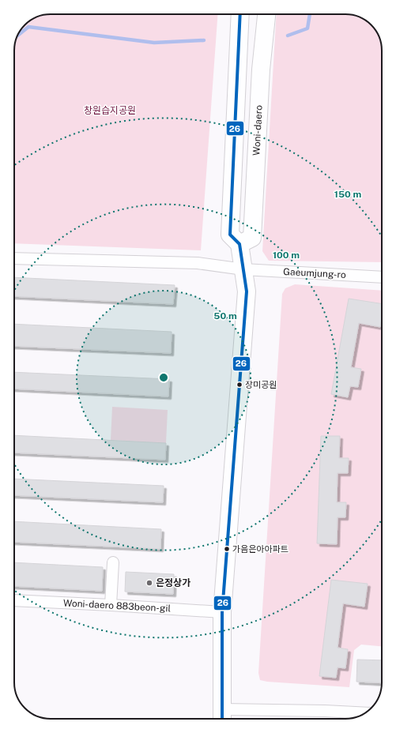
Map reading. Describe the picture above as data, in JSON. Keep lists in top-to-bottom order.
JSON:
{
  "streets": {
    "main road": ["Woni-daero"],
    "street": ["Gaeumjung-ro", "Woni-daero 883beon-gil"]
  },
  "parks": ["창원습지공원"],
  "places": ["장미공원", "가음은아아파트", "은정상가"],
  "lines": ["transit line 26"],
  "rings": ["150 m", "100 m", "50 m"]
}
